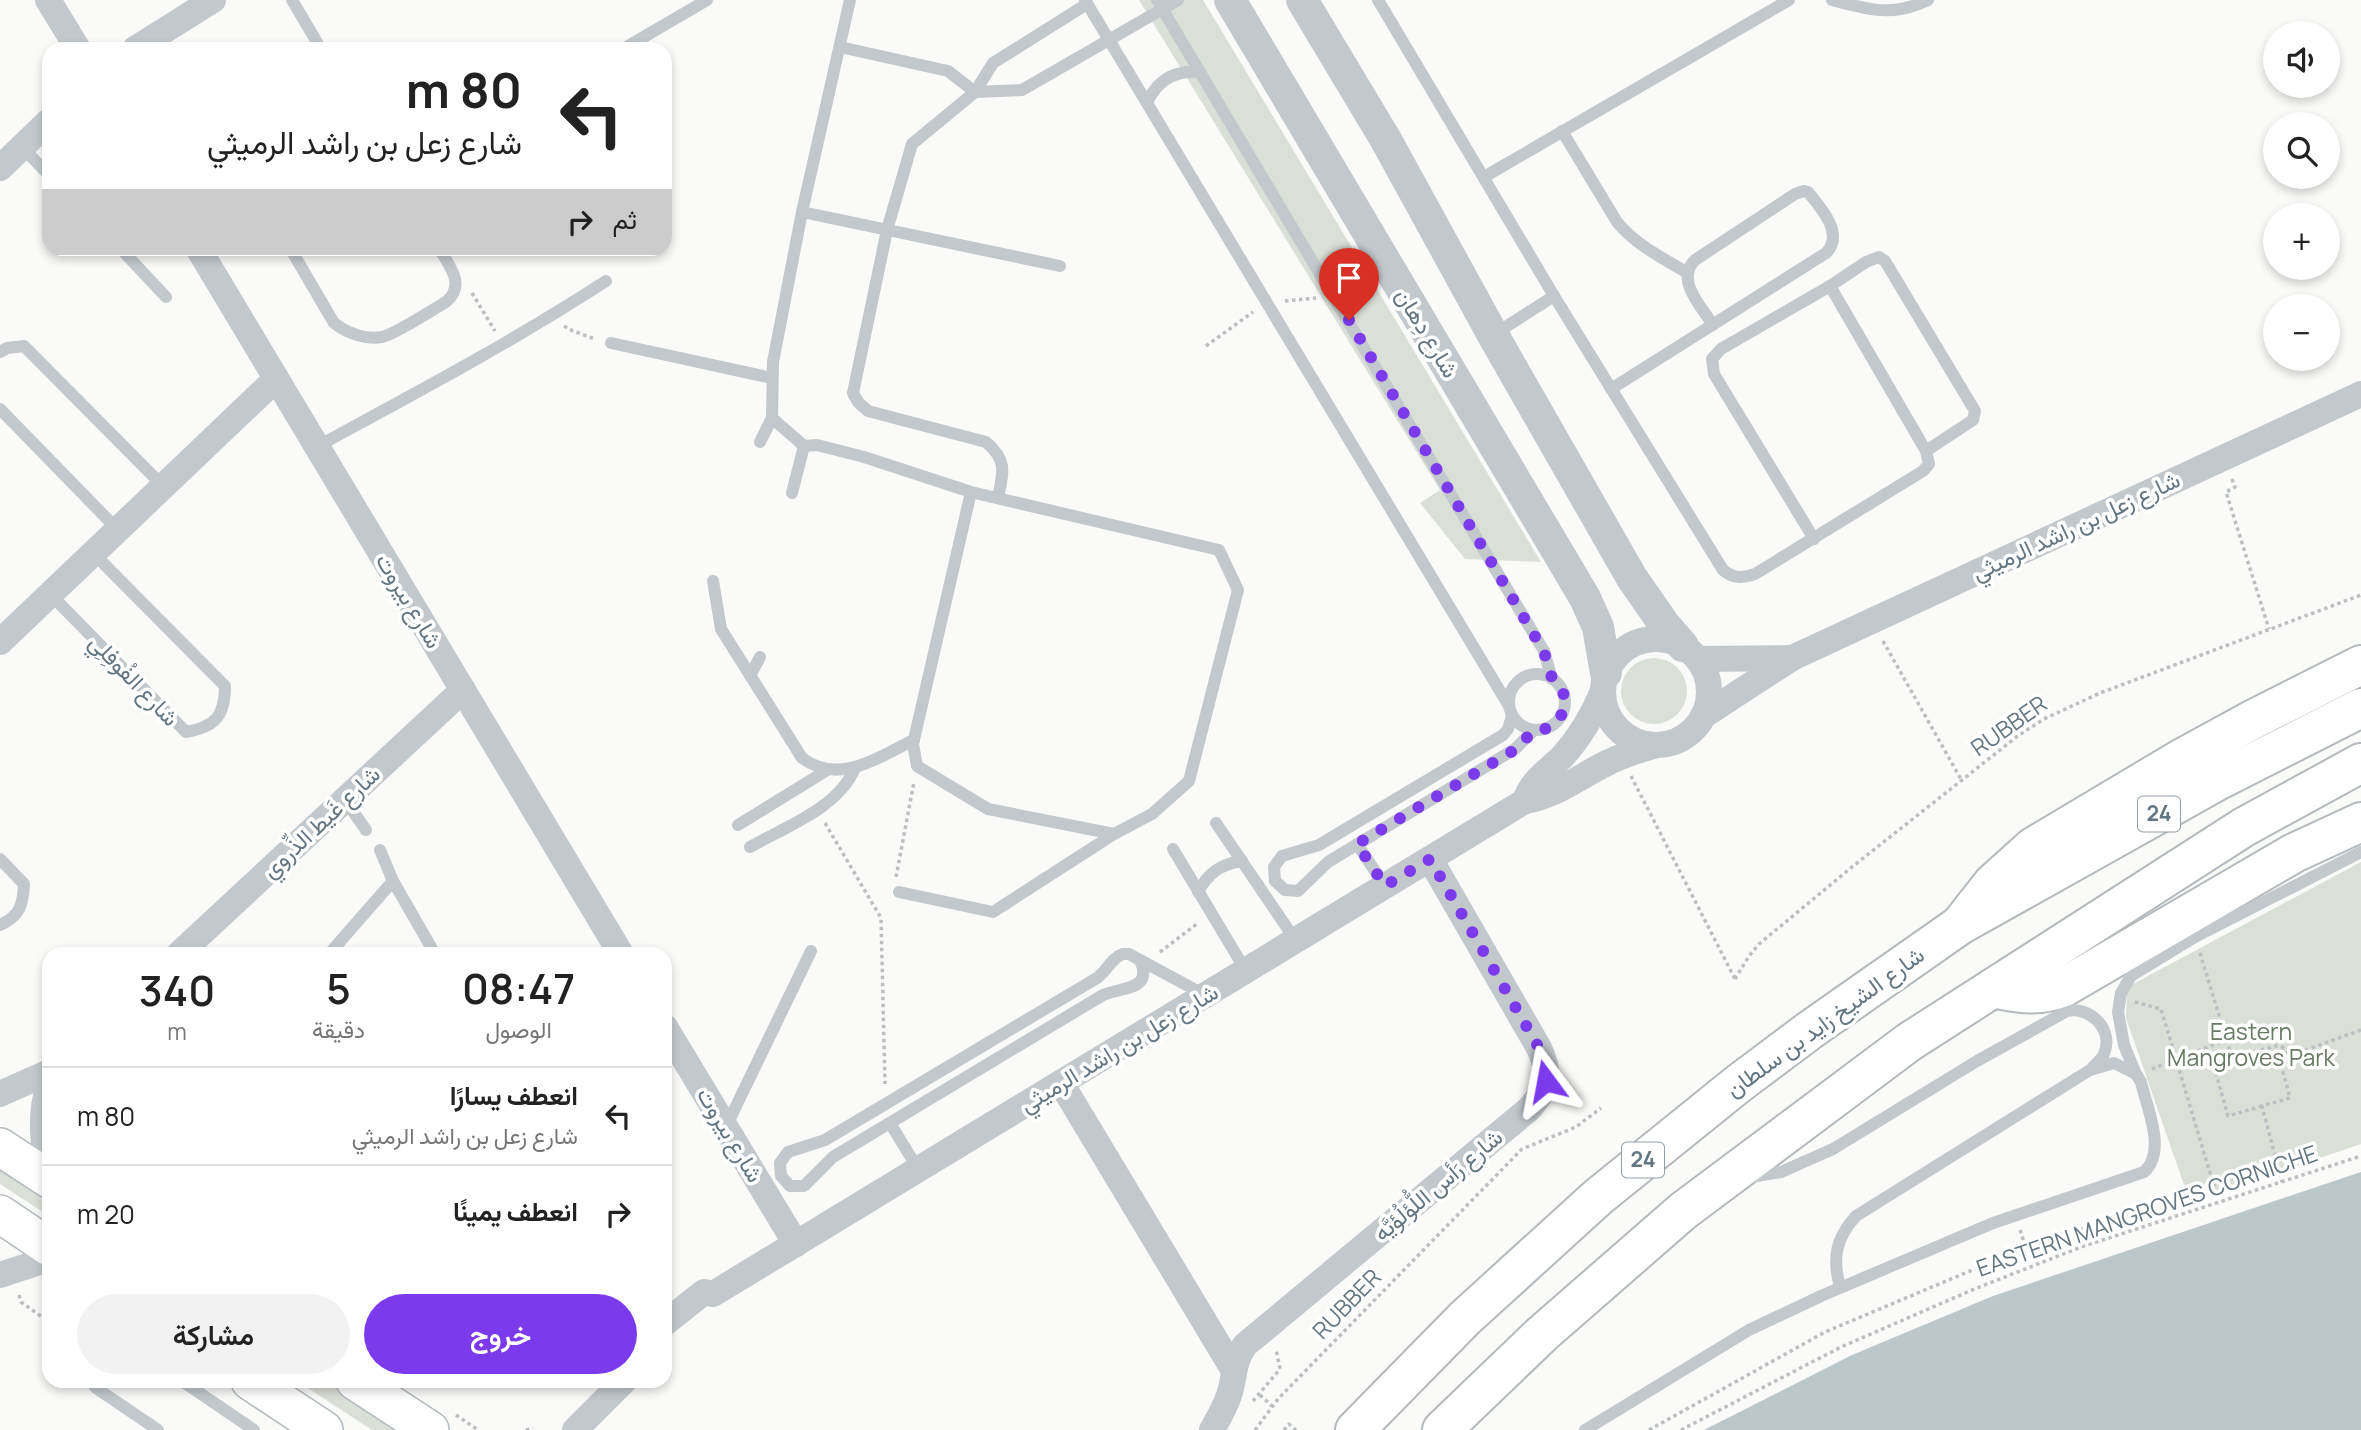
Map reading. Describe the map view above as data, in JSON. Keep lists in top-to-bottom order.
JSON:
{
  "streets": {
    "main road": ["24", "شارع الشيخ زايد بن سلطان"],
    "street": [
      "شارع دِهان",
      "شارع زعل بن راشد الرميثي",
      "شارع بيروت",
      "شارع غَيط الذِّروي",
      "شارع رَأس اللُّؤلُؤيَّه"
    ],
    "lane": ["شارع الفُوفِلِي"],
    "path": ["RUBBER", "EASTERN MANGROVES CORNICHE"]
  },
  "crossings": [
    ["شارع دِهان", "شارع زعل بن راشد الرميثي"],
    ["شارع زعل بن راشد الرميثي", "شارع بيروت"],
    ["شارع زعل بن راشد الرميثي", "RUBBER"],
    ["شارع زعل بن راشد الرميثي", "شارع رَأس اللُّؤلُؤيَّه"],
    ["شارع بيروت", "شارع غَيط الذِّروي"]
  ],
  "parks": ["Eastern Mangroves Park"],
  "page": {
    "map_buttons": ["+", "−"],
    "turn": ["80 m", "شارع زعل بن راشد الرميثي"],
    "then": "ثم",
    "eta": [
      "08:47",
      "الوصول",
      "5",
      "دقيقة",
      "340",
      "m"
    ],
    "list": [
      {
        "name": "انعطف يسارًا",
        "note": "شارع زعل بن راشد الرميثي",
        "value": "80 m"
      },
      {
        "name": "انعطف يمينًا",
        "value": "20 m"
      }
    ],
    "buttons": ["خروج", "مشاركة"]
  }
}
